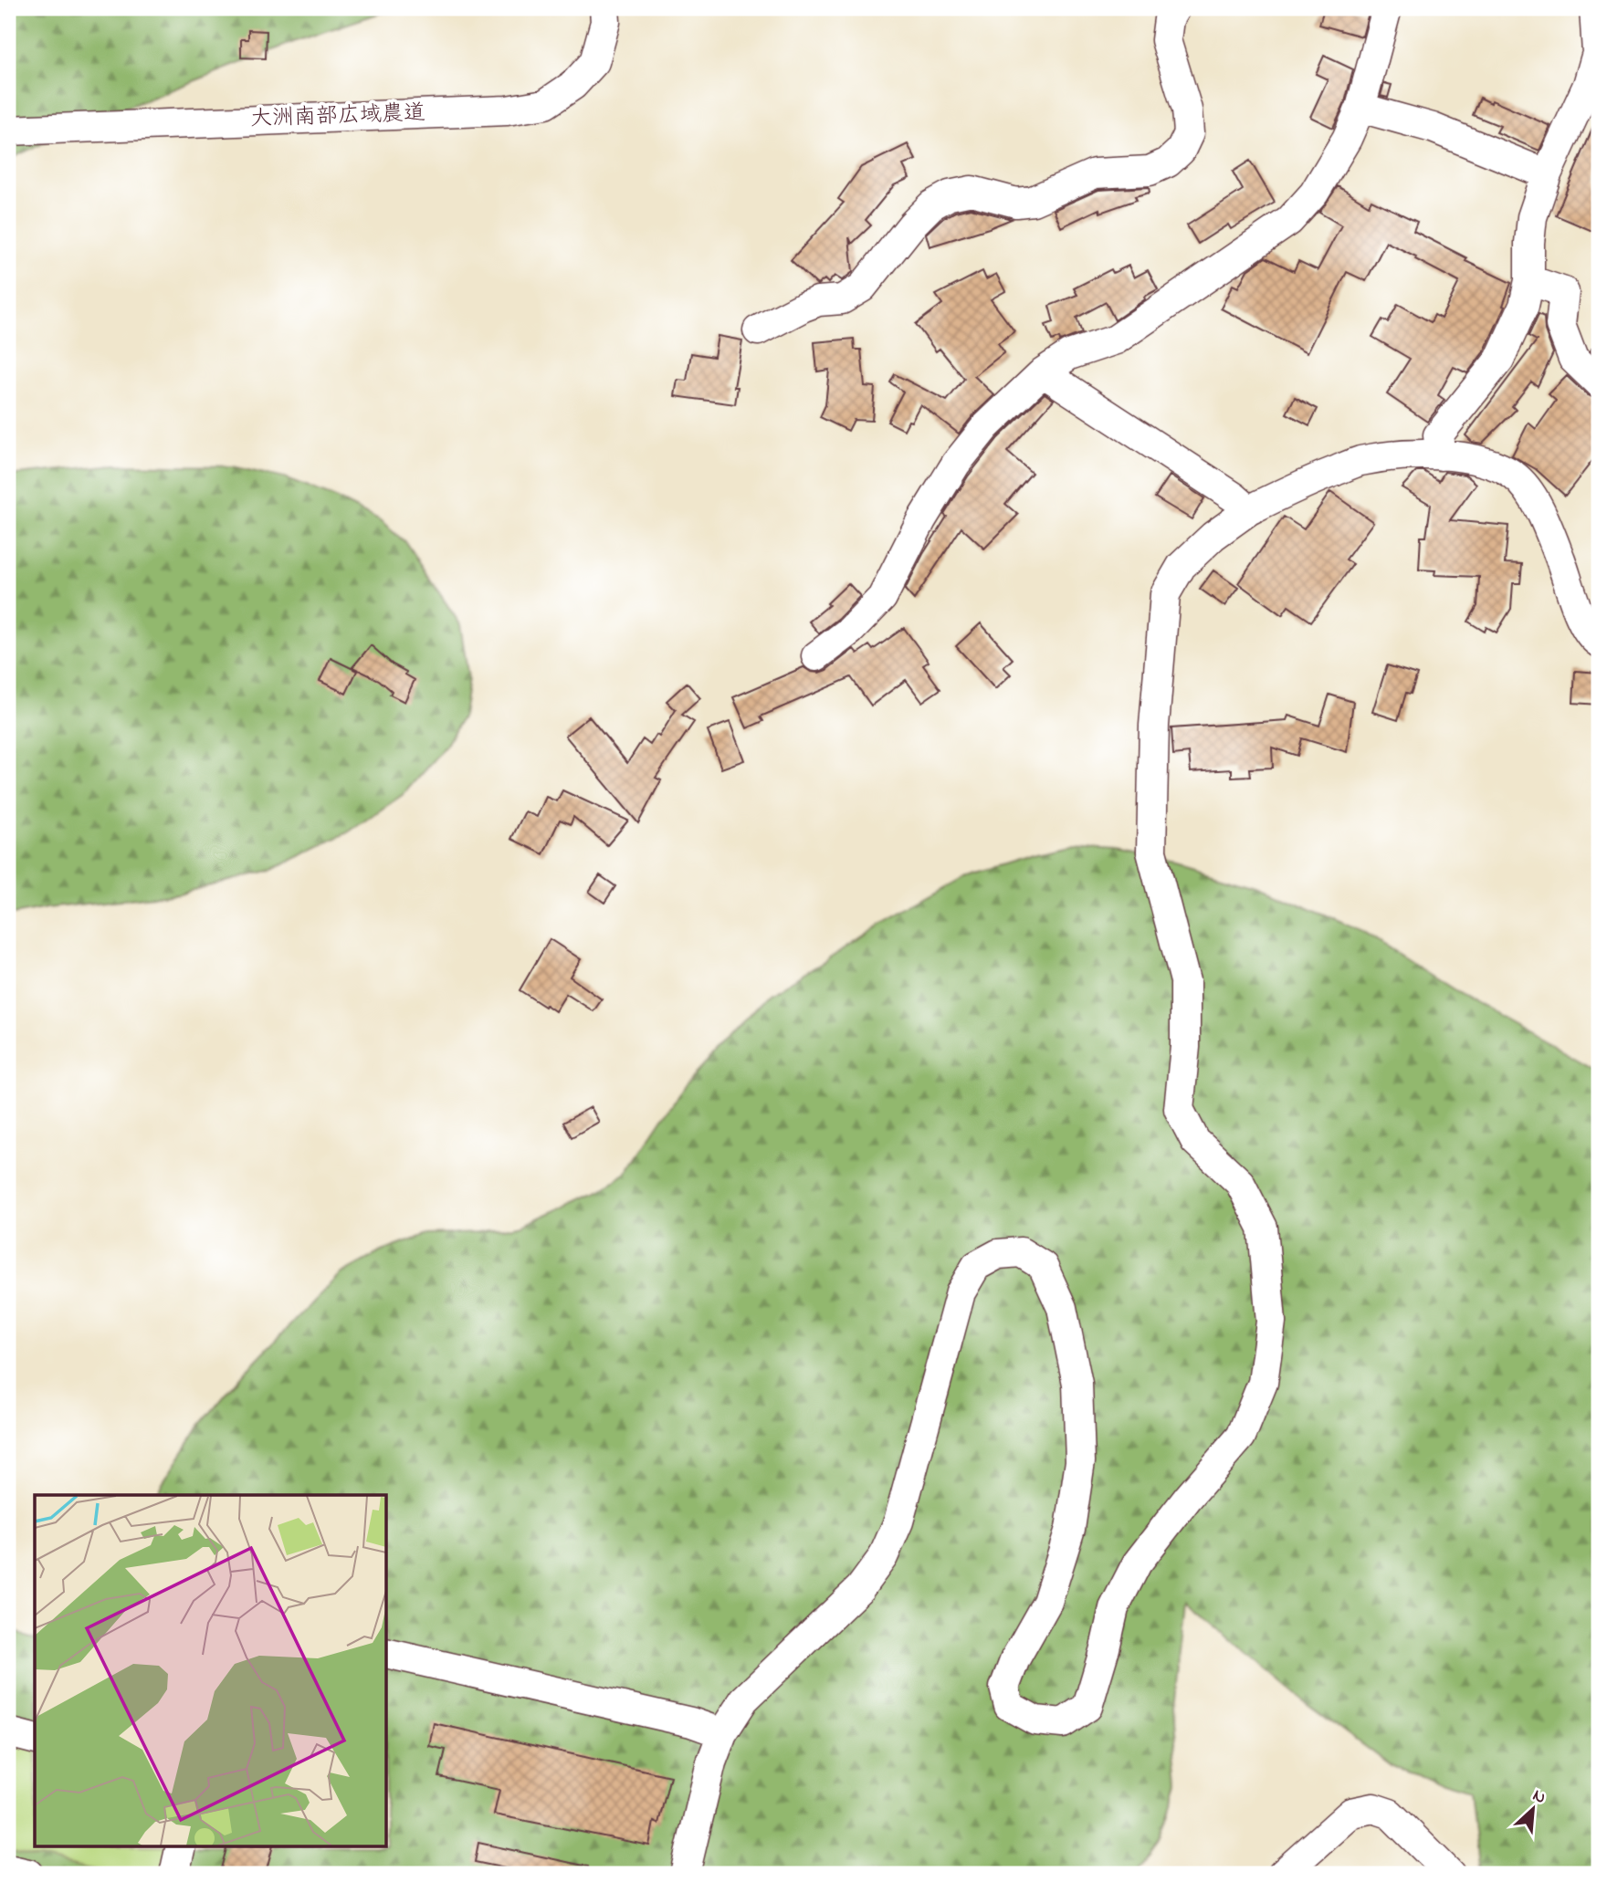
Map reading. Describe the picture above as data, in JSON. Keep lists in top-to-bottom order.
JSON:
{
  "streets": {
    "street": ["大洲南部広域農道"]
  },
  "north": "top right"
}
